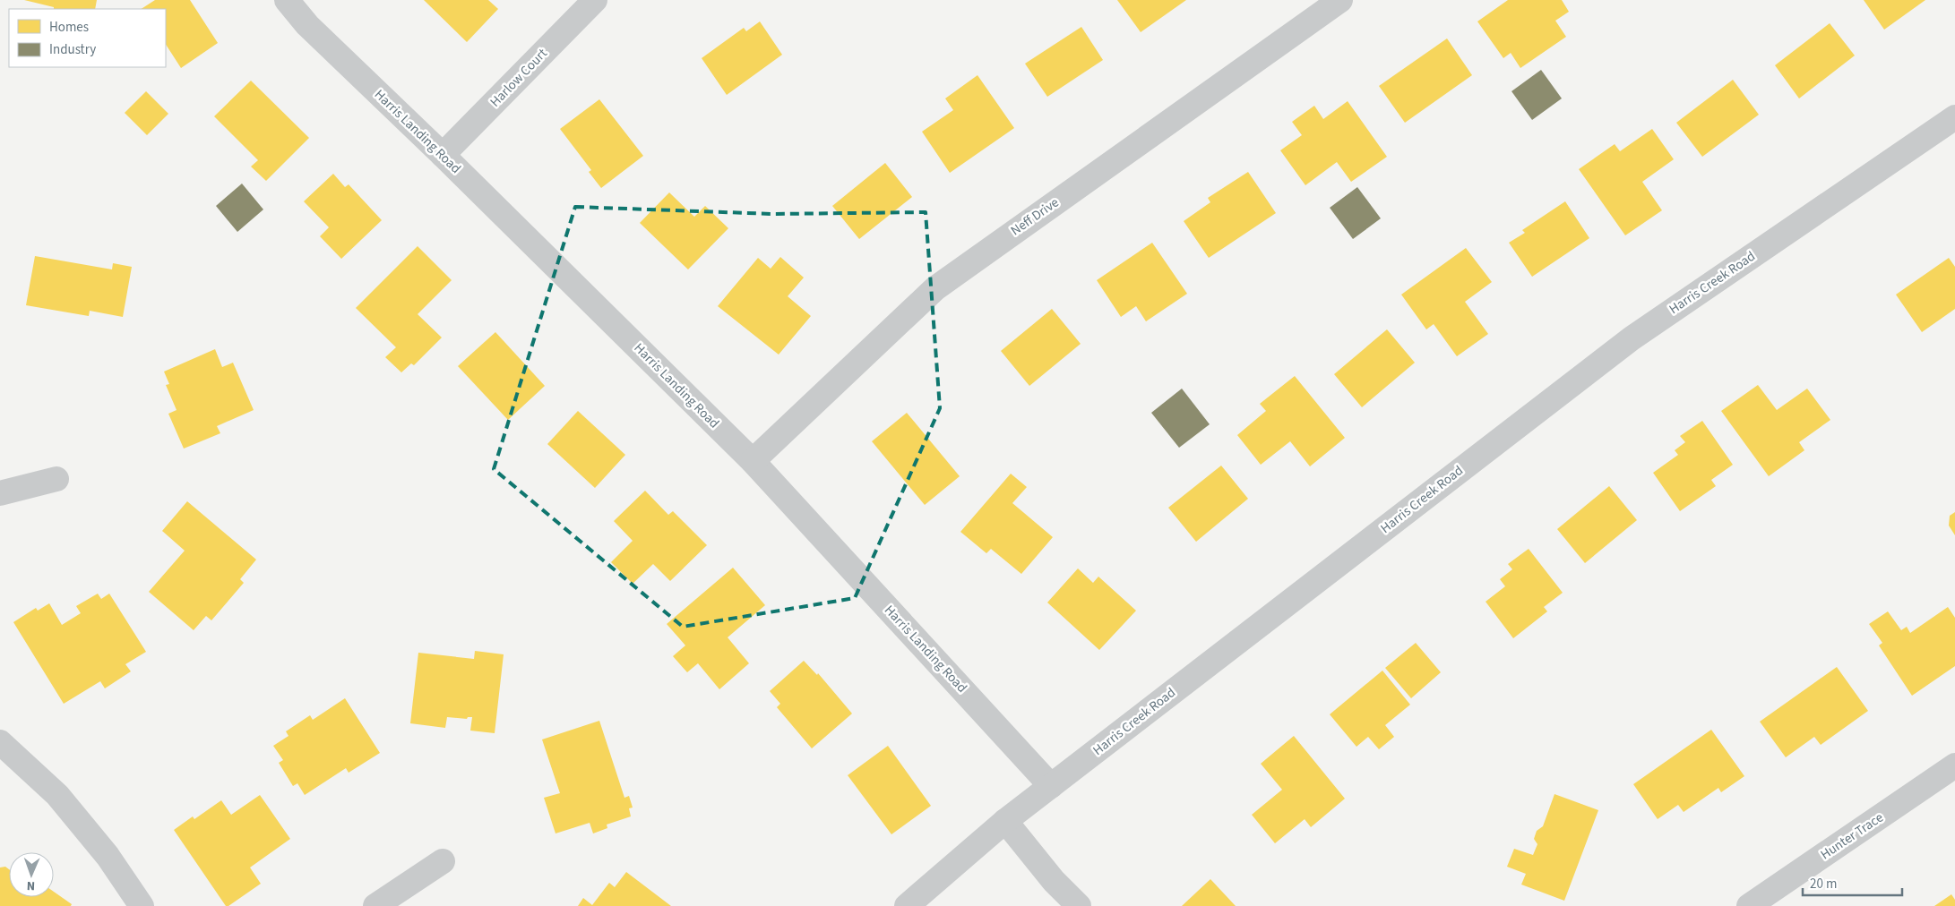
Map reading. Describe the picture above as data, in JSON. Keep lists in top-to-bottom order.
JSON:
{
  "streets": {
    "street": [
      "Harlow Court",
      "Harris Landing Road",
      "Neff Drive",
      "Harris Creek Road",
      "Hunter Trace"
    ]
  },
  "crossings": [
    ["Harlow Court", "Harris Landing Road"],
    ["Harris Landing Road", "Neff Drive"],
    ["Harris Landing Road", "Harris Creek Road"]
  ],
  "legend": ["Homes", "Industry"],
  "scale_bar": "20 m",
  "north": "bottom"
}
